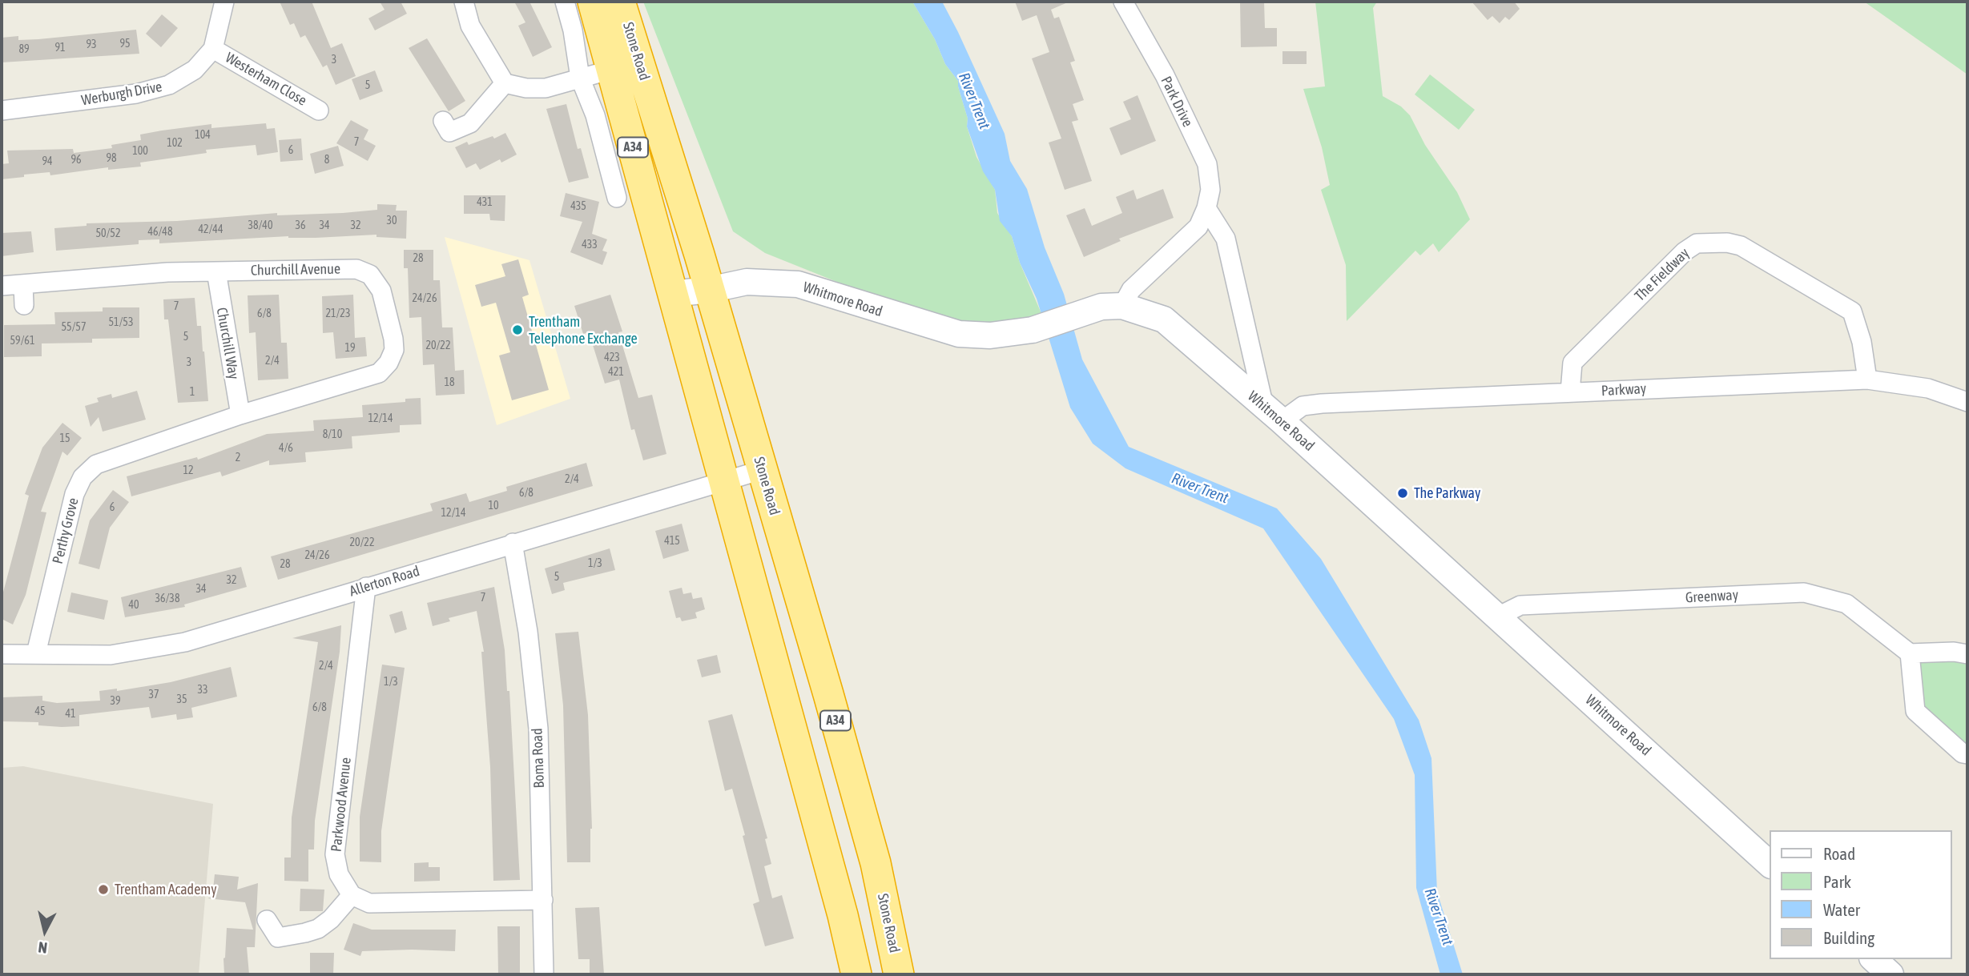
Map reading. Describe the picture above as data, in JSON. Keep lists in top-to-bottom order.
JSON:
{
  "streets": {
    "highway": ["Stone Road", "A34"],
    "main road": ["Whitmore Road"],
    "street": [
      "Westerham Close",
      "Werburgh Drive",
      "Park Drive",
      "Churchill Avenue",
      "The Fieldway",
      "Churchill Way",
      "Parkway",
      "Perthy Grove",
      "Allerton Road",
      "Greenway",
      "Boma Road",
      "Parkwood Avenue"
    ]
  },
  "crossings": [
    ["Stone Road", "Whitmore Road"],
    ["Stone Road", "Allerton Road"],
    ["Westerham Close", "Werburgh Drive"],
    ["Park Drive", "Whitmore Road"],
    ["Churchill Avenue", "Churchill Way"],
    ["Churchill Avenue", "Perthy Grove"],
    ["The Fieldway", "Parkway"],
    ["Whitmore Road", "Parkway"],
    ["Whitmore Road", "Greenway"],
    ["Churchill Way", "Perthy Grove"],
    ["Perthy Grove", "Allerton Road"],
    ["Allerton Road", "Boma Road"],
    ["Allerton Road", "Parkwood Avenue"]
  ],
  "water": ["River Trent"],
  "places": ["Trentham Telephone Exchange", "The Parkway", "Trentham Academy"],
  "house_numbers": [
    "95",
    "93",
    "91",
    "89",
    "3",
    "5",
    "104",
    "7",
    "102",
    "6",
    "100",
    "98",
    "96",
    "8",
    "94",
    "431",
    "435",
    "30",
    "38/40",
    "36",
    "34",
    "32",
    "42/44",
    "46/48",
    "50/52",
    "433",
    "28",
    "24/26",
    "7",
    "6/8",
    "21/23",
    "51/53",
    "55/57",
    "5",
    "59/61",
    "20/22",
    "19",
    "423",
    "2/4",
    "3",
    "421",
    "18",
    "1",
    "12/14",
    "8/10",
    "15",
    "4/6",
    "2",
    "12",
    "2/4",
    "6/8",
    "10",
    "6",
    "12/14",
    "415",
    "20/22",
    "24/26",
    "1/3",
    "28",
    "5",
    "32",
    "34",
    "7",
    "36/38",
    "40",
    "2/4",
    "1/3",
    "33",
    "37",
    "35",
    "39",
    "6/8",
    "45",
    "41"
  ],
  "legend": [
    "Road",
    "Park",
    "Water",
    "Building"
  ],
  "north": "bottom"
}
